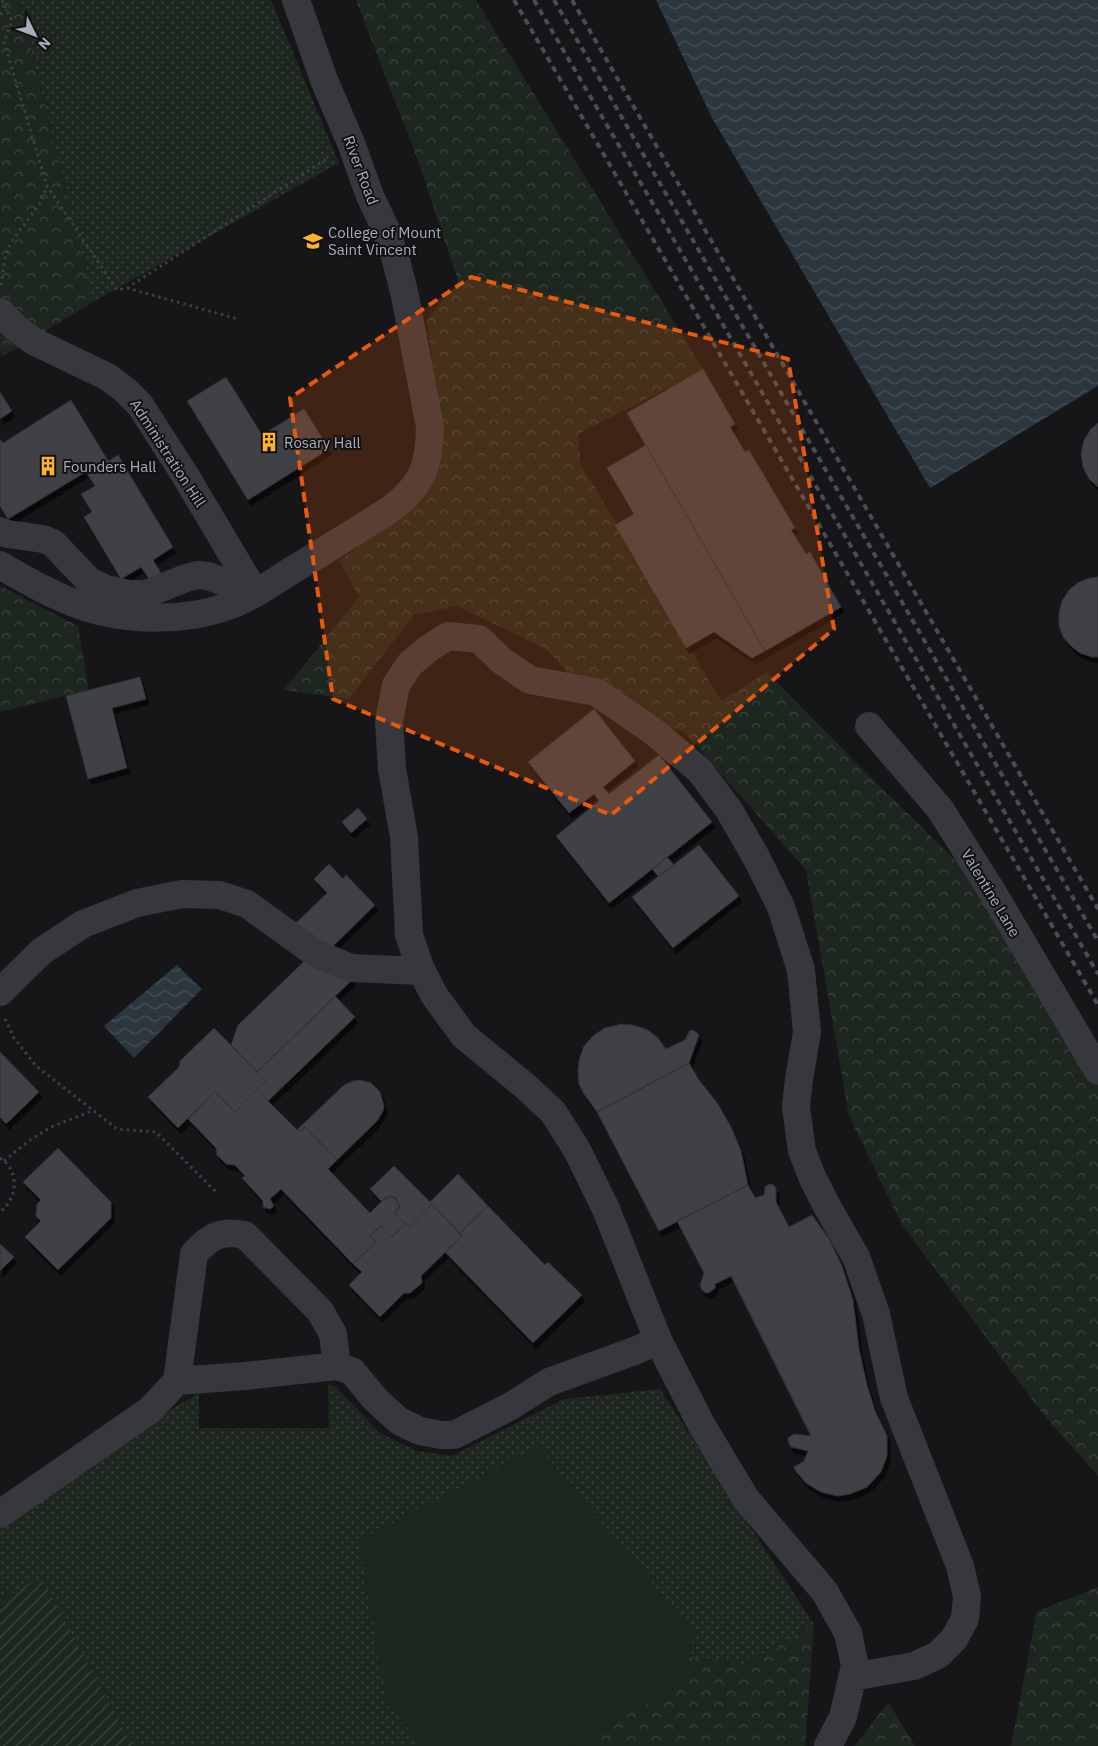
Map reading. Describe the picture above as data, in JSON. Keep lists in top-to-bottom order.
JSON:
{
  "streets": {
    "street": ["River Road", "Administration Hill", "Valentine Lane"]
  },
  "crossings": [
    ["River Road", "Administration Hill"]
  ],
  "places": {
    "school or university": ["College of Mount Saint Vincent"],
    "building": ["Rosary Hall", "Founders Hall"]
  },
  "north": "bottom right"
}
